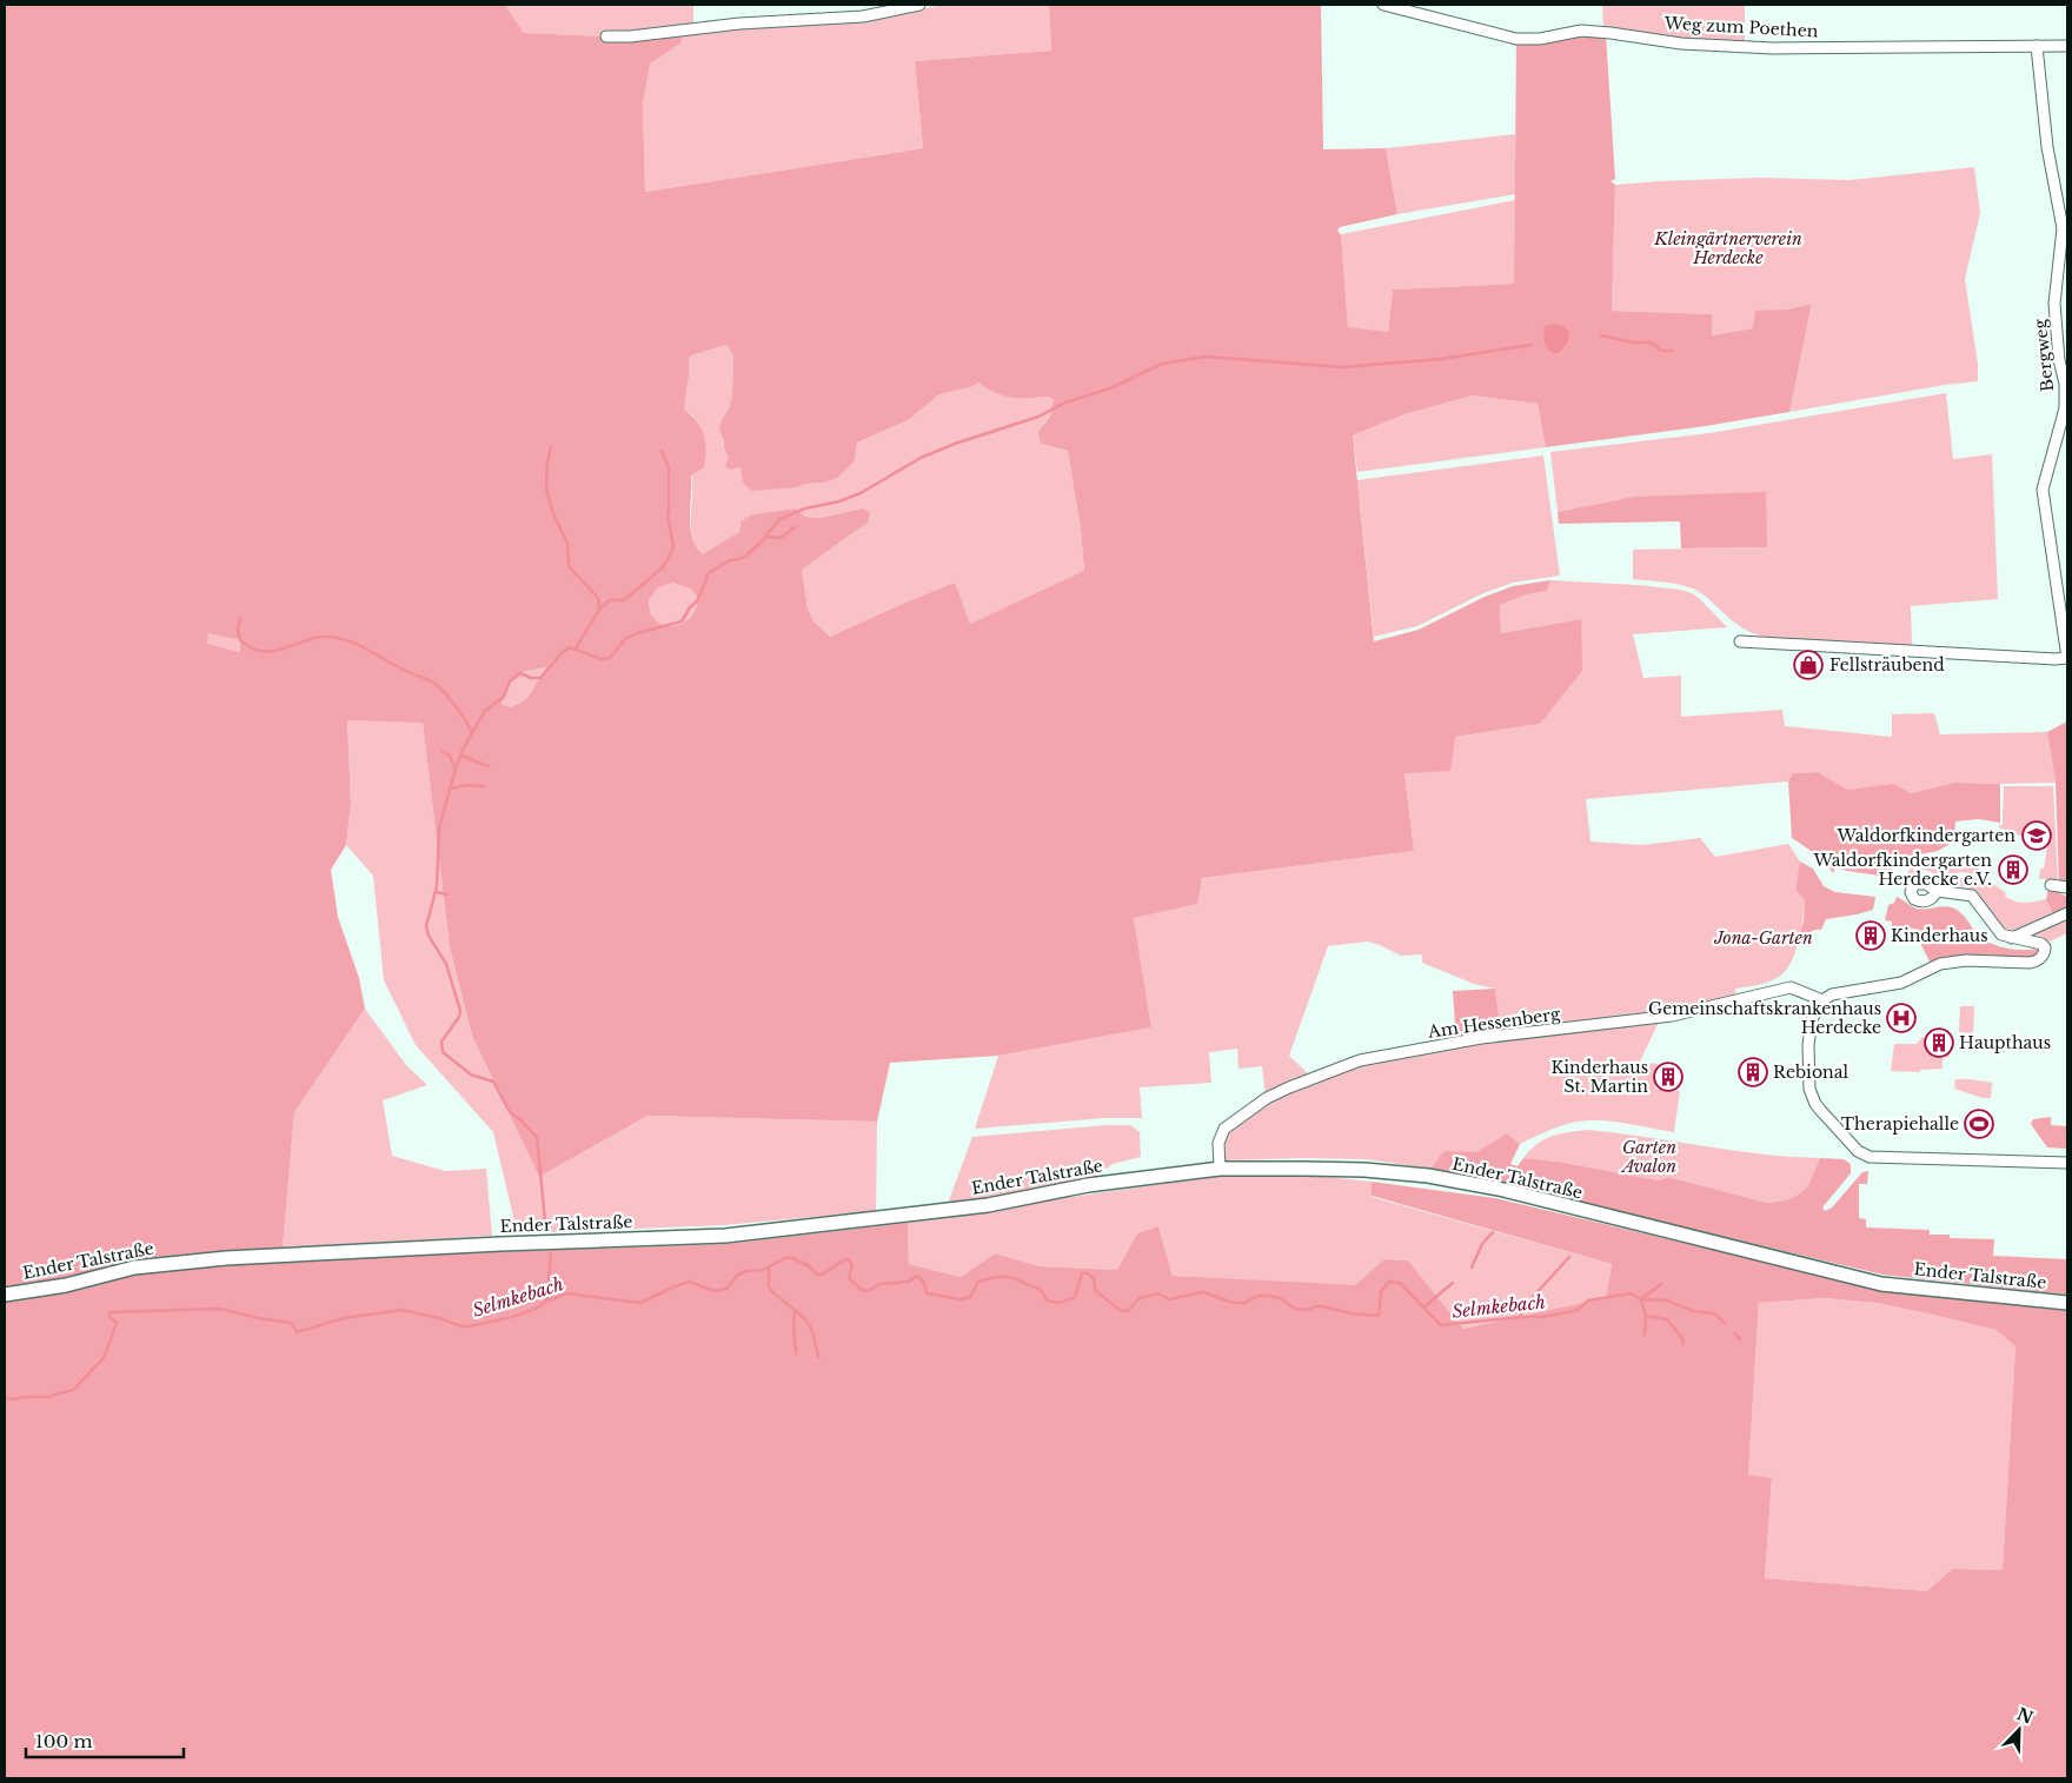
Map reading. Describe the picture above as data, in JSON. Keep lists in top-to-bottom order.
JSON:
{
  "streets": {
    "main road": ["Ender Talstraße"],
    "street": ["Weg zum Poethen", "Bergweg", "Am Hessenberg"]
  },
  "crossings": [
    ["Weg zum Poethen", "Bergweg"],
    ["Am Hessenberg", "Ender Talstraße"]
  ],
  "water": ["Selmkebach"],
  "parks": ["Kleingärtnerverein Herdecke", "Jona-Garten", "Garten Avalon"],
  "places": {
    "shop": ["Fellsträubend"],
    "school or university": ["Waldorfkindergarten"],
    "building": [
      "Waldorfkindergarten Herdecke e.V.",
      "Kinderhaus",
      "Haupthaus",
      "Rebional",
      "Kinderhaus St. Martin"
    ],
    "hospital": ["Gemeinschaftskrankenhaus Herdecke"],
    "sports": ["Therapiehalle"]
  },
  "scale_bar": "100 m",
  "north": "top right"
}
